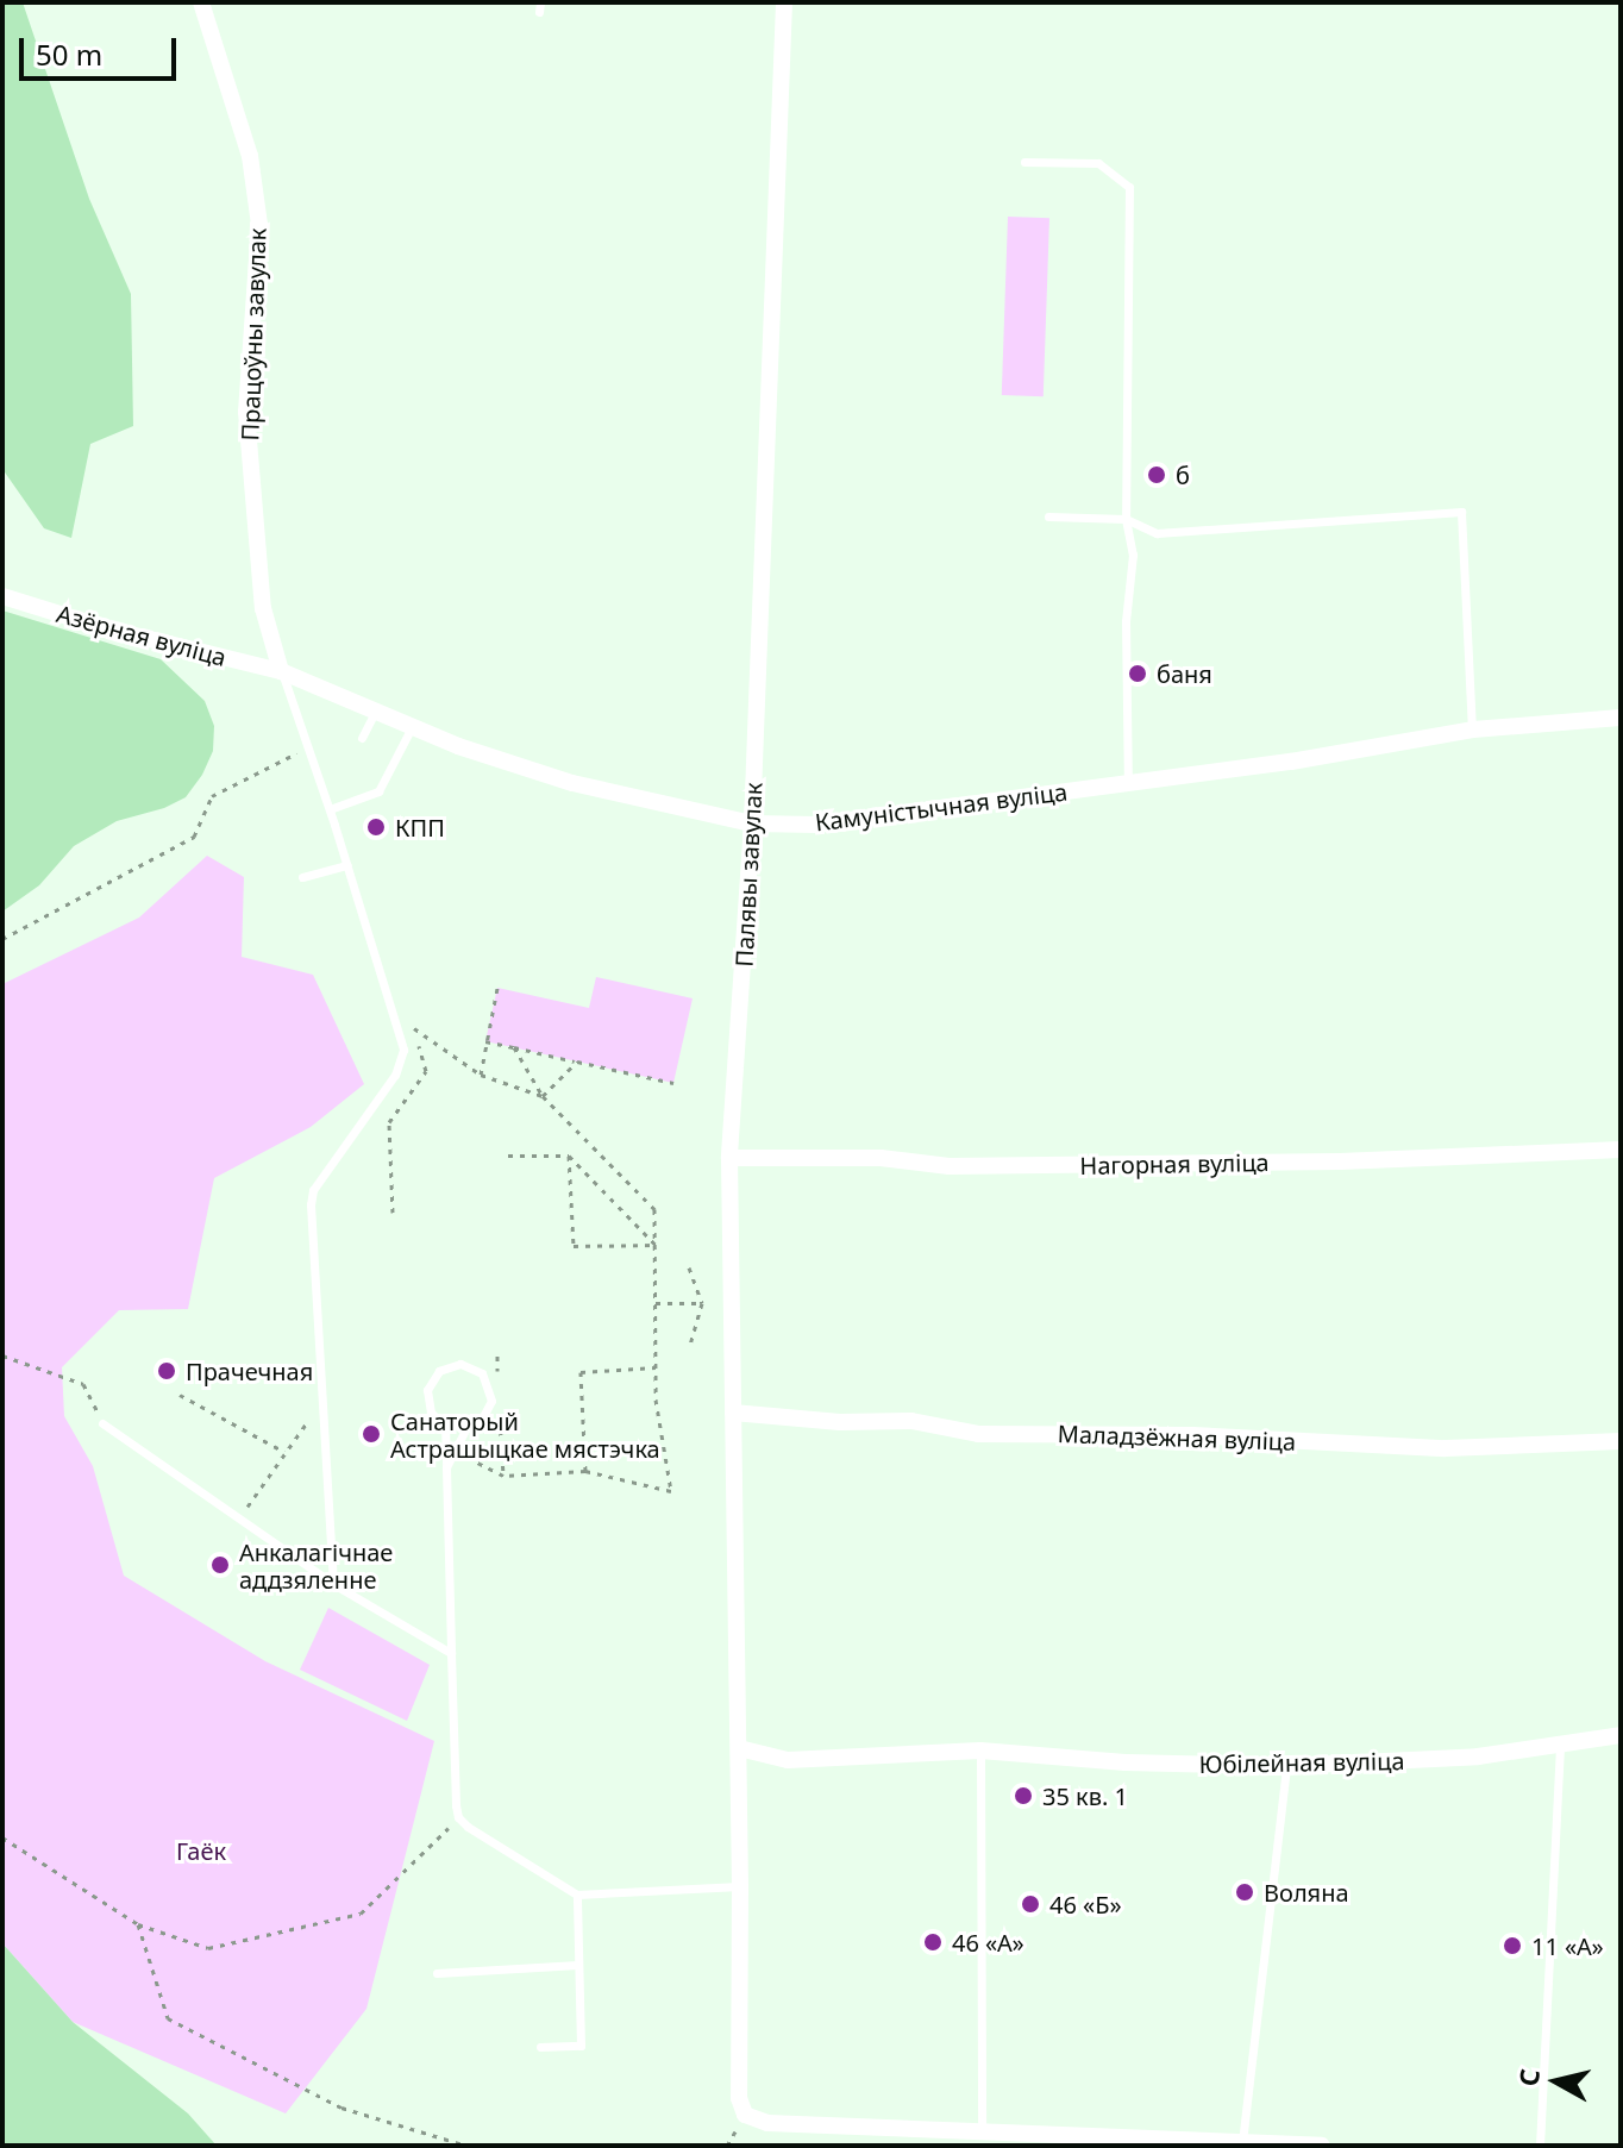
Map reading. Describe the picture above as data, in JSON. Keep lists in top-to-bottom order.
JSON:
{
  "streets": {
    "street": [
      "Працоўны завулак",
      "Азёрная вуліца",
      "Камуністычная вуліца",
      "Палявы завулак",
      "Нагорная вуліца",
      "Маладзёжная вуліца",
      "Юбілейная вуліца"
    ]
  },
  "crossings": [
    ["Працоўны завулак", "Азёрная вуліца"],
    ["Працоўны завулак", "Камуністычная вуліца"],
    ["Азёрная вуліца", "Камуністычная вуліца"],
    ["Камуністычная вуліца", "Палявы завулак"],
    ["Палявы завулак", "Нагорная вуліца"],
    ["Палявы завулак", "Маладзёжная вуліца"],
    ["Палявы завулак", "Юбілейная вуліца"]
  ],
  "parks": ["Гаёк"],
  "places": [
    "б",
    "баня",
    "КПП",
    "Прачечная",
    "Санаторый Астрашыцкае мястэчка",
    "Анкалагічнае аддзяленне",
    "35 кв. 1",
    "Воляна",
    "46 «Б»",
    "46 «А»",
    "11 «А»"
  ],
  "scale_bar": "50 m",
  "north": "left"
}
